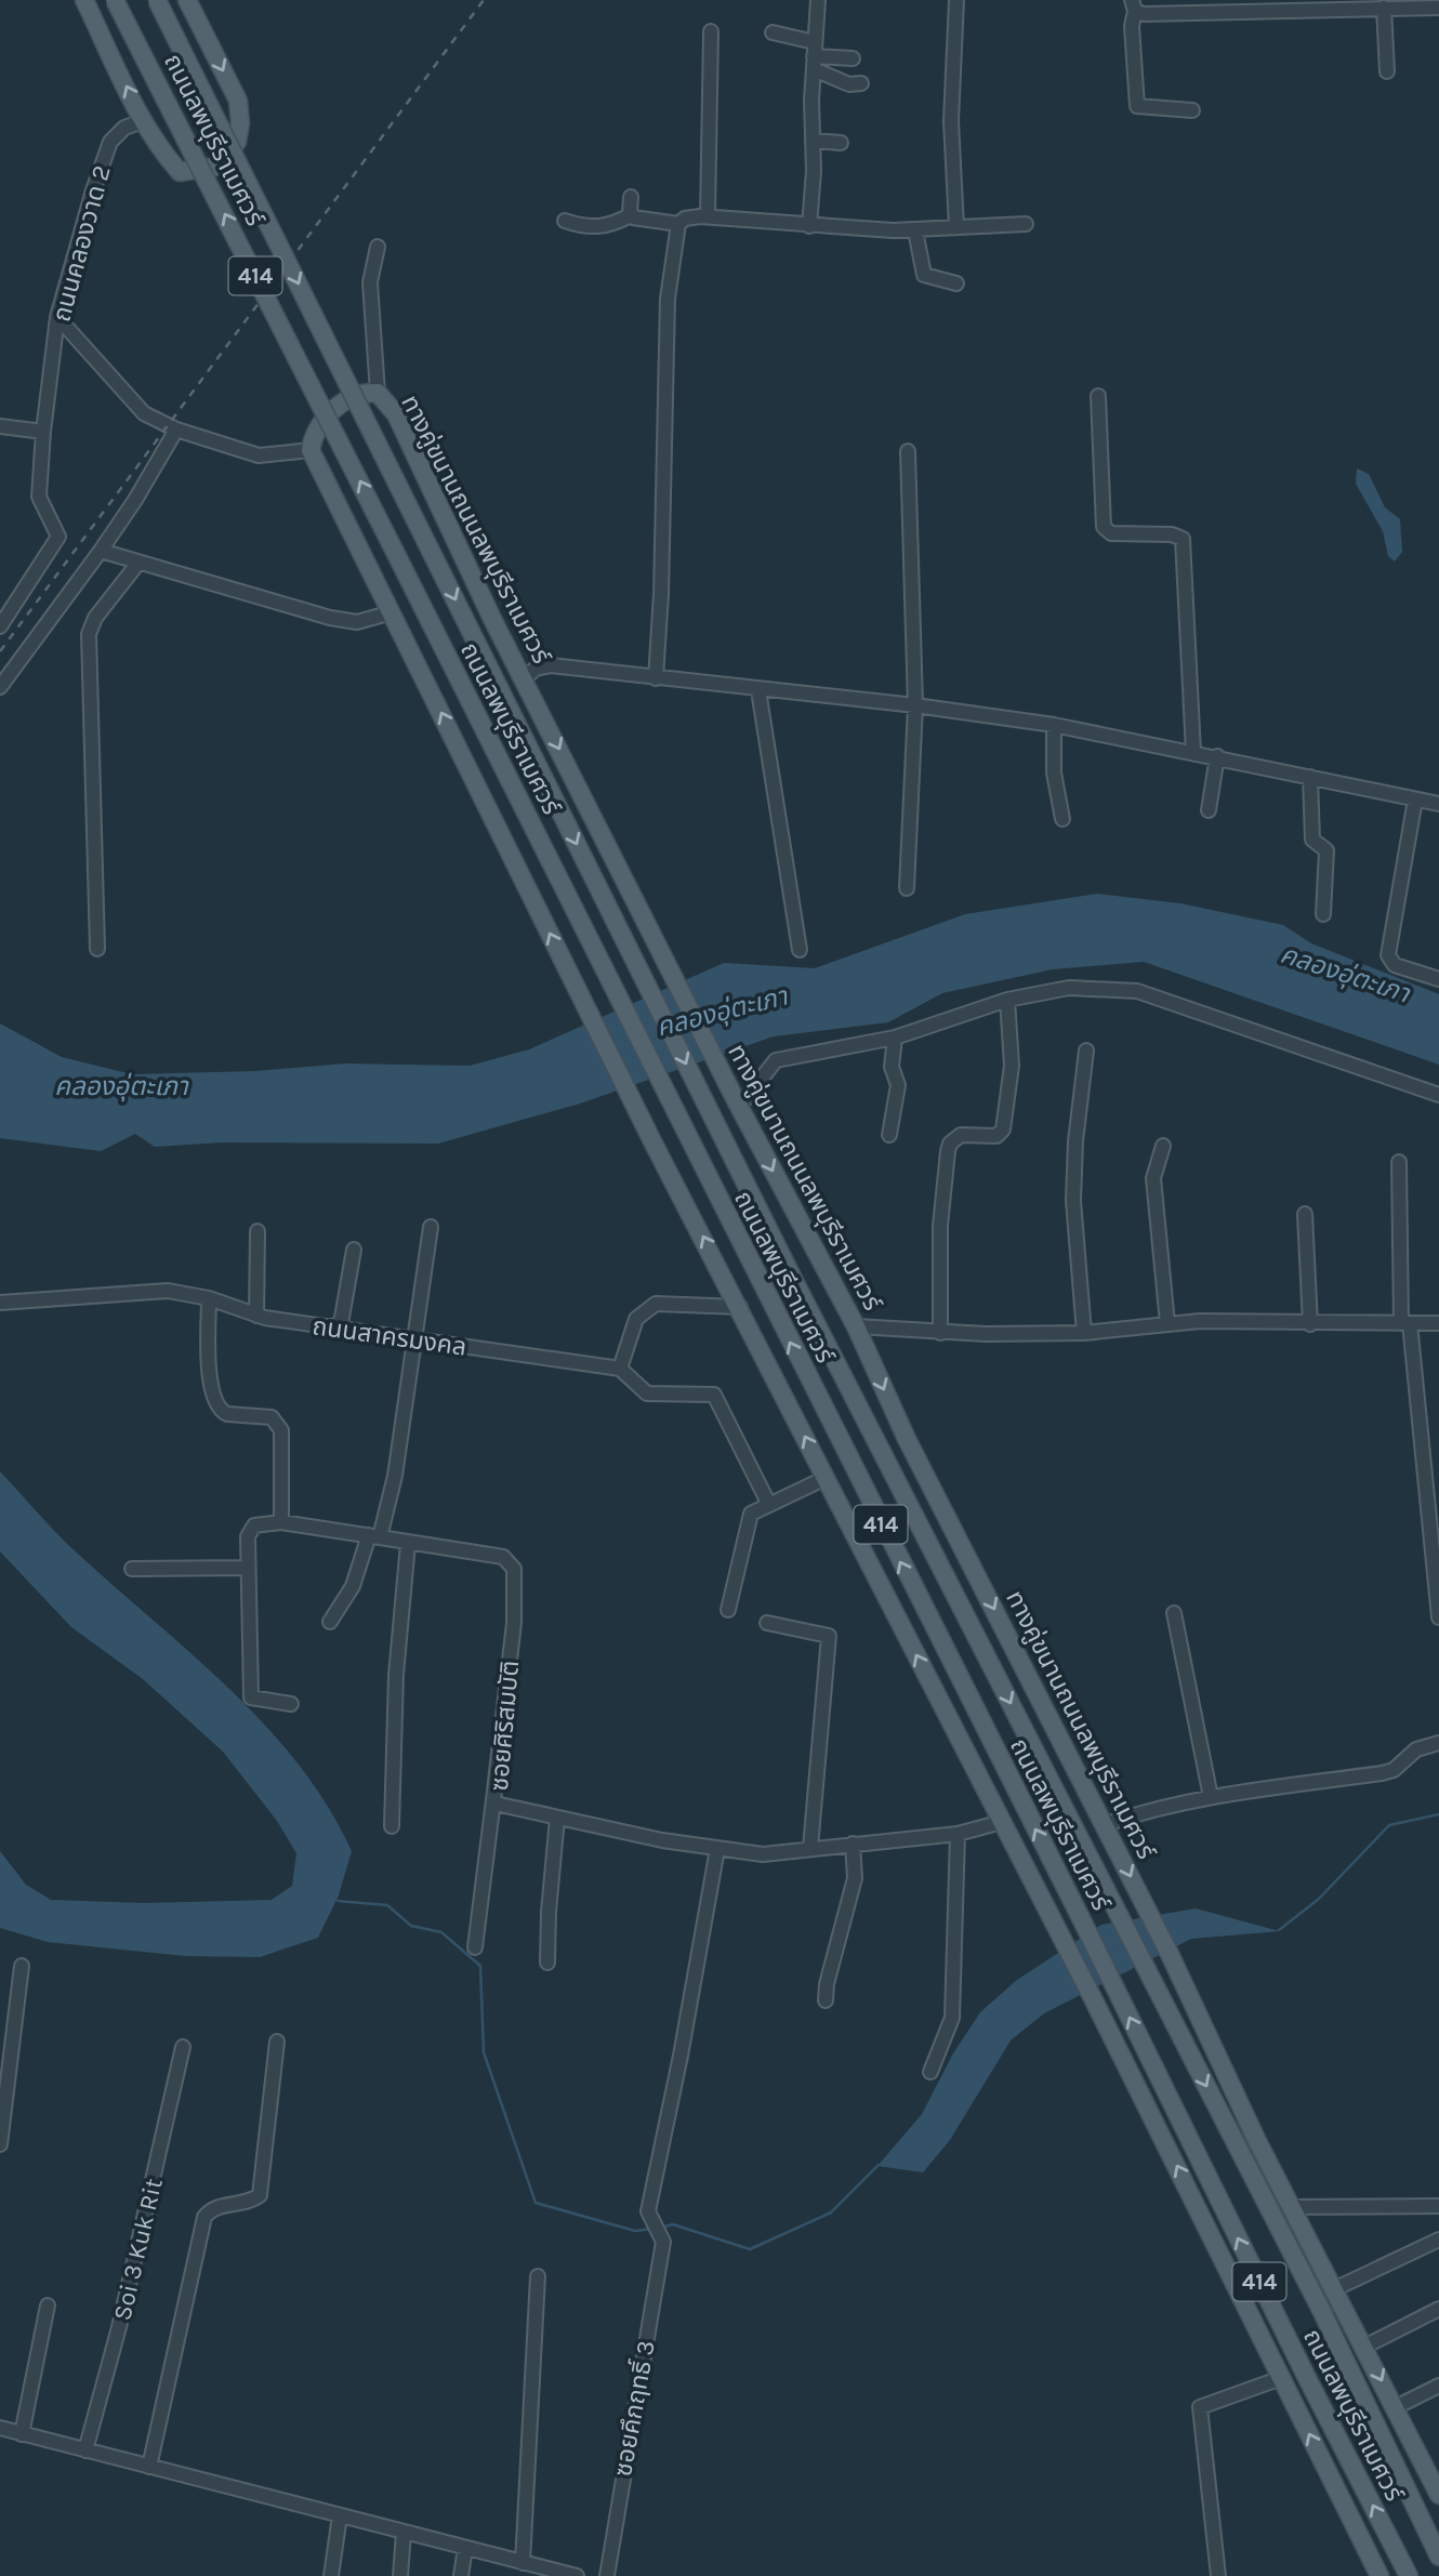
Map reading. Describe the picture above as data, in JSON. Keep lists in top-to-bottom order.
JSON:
{
  "streets": {
    "main road": ["ถนนลพบุรีราเมศวร์", "414", "ทางคู่ขนานถนนลพบุรีราเมศวร์"],
    "street": [
      "ถนนคลองวาด 2",
      "ถนนสาครมงคล",
      "ซอยศิริสมบัติ",
      "Soi 3 Kuk Rit",
      "ซอยคึกฤทธิ์ 3"
    ]
  },
  "crossings": [
    ["414", "ทางคู่ขนานถนนลพบุรีราเมศวร์"],
    ["414", "ซอยศิริสมบัติ"],
    ["ซอยศิริสมบัติ", "ซอยคึกฤทธิ์ 3"]
  ],
  "water": ["คลองอุ่ตะเภา"]
}
